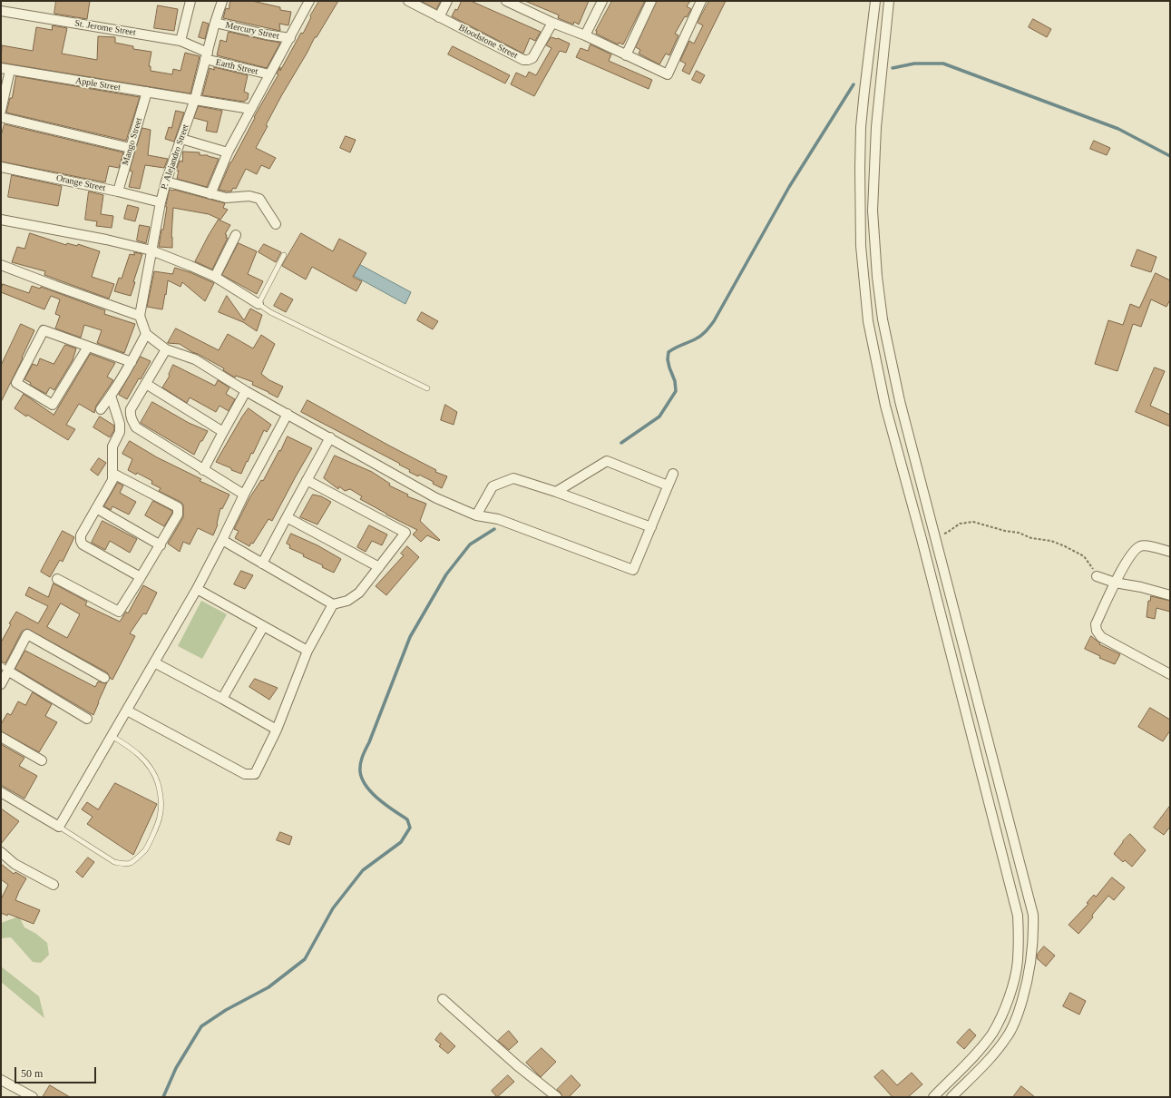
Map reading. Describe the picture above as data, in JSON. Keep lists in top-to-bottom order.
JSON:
{
  "streets": {
    "street": [
      "St. Jerome Street",
      "Mercury Street",
      "Bloodstone Street",
      "Earth Street",
      "Apple Street",
      "Mango Street",
      "P. Alejandro Street",
      "Orange Street"
    ]
  },
  "crossings": [
    ["St. Jerome Street", "Earth Street"],
    ["St. Jerome Street", "P. Alejandro Street"],
    ["Mercury Street", "P. Alejandro Street"],
    ["Earth Street", "P. Alejandro Street"],
    ["Apple Street", "Mango Street"],
    ["Apple Street", "P. Alejandro Street"],
    ["Mango Street", "Orange Street"],
    ["P. Alejandro Street", "Orange Street"]
  ],
  "scale_bar": "50 m"
}
